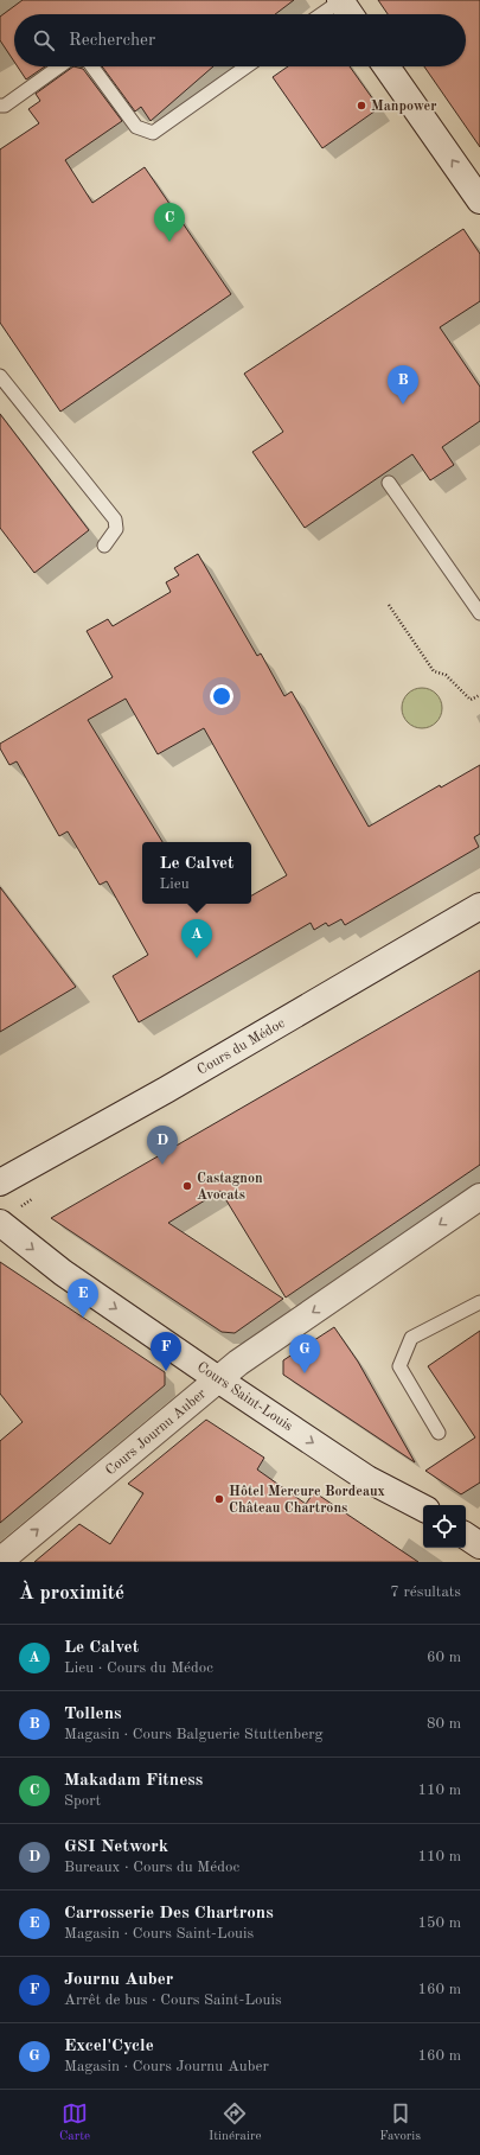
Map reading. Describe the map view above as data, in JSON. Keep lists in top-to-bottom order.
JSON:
{
  "streets": {
    "main road": ["Cours du Médoc", "Cours Saint-Louis", "Cours Journu Auber"]
  },
  "crossings": [
    ["Cours Saint-Louis", "Cours Journu Auber"]
  ],
  "one_way": ["Cours Saint-Louis"],
  "places": ["Manpower", "Castagnon Avocats", "Hôtel Mercure Bordeaux Château Chartrons"],
  "page": {
    "search": "Rechercher",
    "pins": [
      "C",
      "B",
      "A",
      "D",
      "E",
      "F",
      "G"
    ],
    "popup": ["Le Calvet", "Lieu"],
    "heading": ["À proximité", "7 résultats"],
    "list": [
      {
        "mark": "A",
        "name": "Le Calvet",
        "note": "Lieu · Cours du Médoc",
        "value": "60 m"
      },
      {
        "mark": "B",
        "name": "Tollens",
        "note": "Magasin · Cours Balguerie Stuttenberg",
        "value": "80 m"
      },
      {
        "mark": "C",
        "name": "Makadam Fitness",
        "note": "Sport",
        "value": "110 m"
      },
      {
        "mark": "D",
        "name": "GSI Network",
        "note": "Bureaux · Cours du Médoc",
        "value": "110 m"
      },
      {
        "mark": "E",
        "name": "Carrosserie Des Chartrons",
        "note": "Magasin · Cours Saint-Louis",
        "value": "150 m"
      },
      {
        "mark": "F",
        "name": "Journu Auber",
        "note": "Arrêt de bus · Cours Saint-Louis",
        "value": "160 m"
      },
      {
        "mark": "G",
        "name": "Excel'Cycle",
        "note": "Magasin · Cours Journu Auber",
        "value": "160 m"
      }
    ],
    "nav": ["Carte", "Itinéraire", "Favoris"]
  }
}
